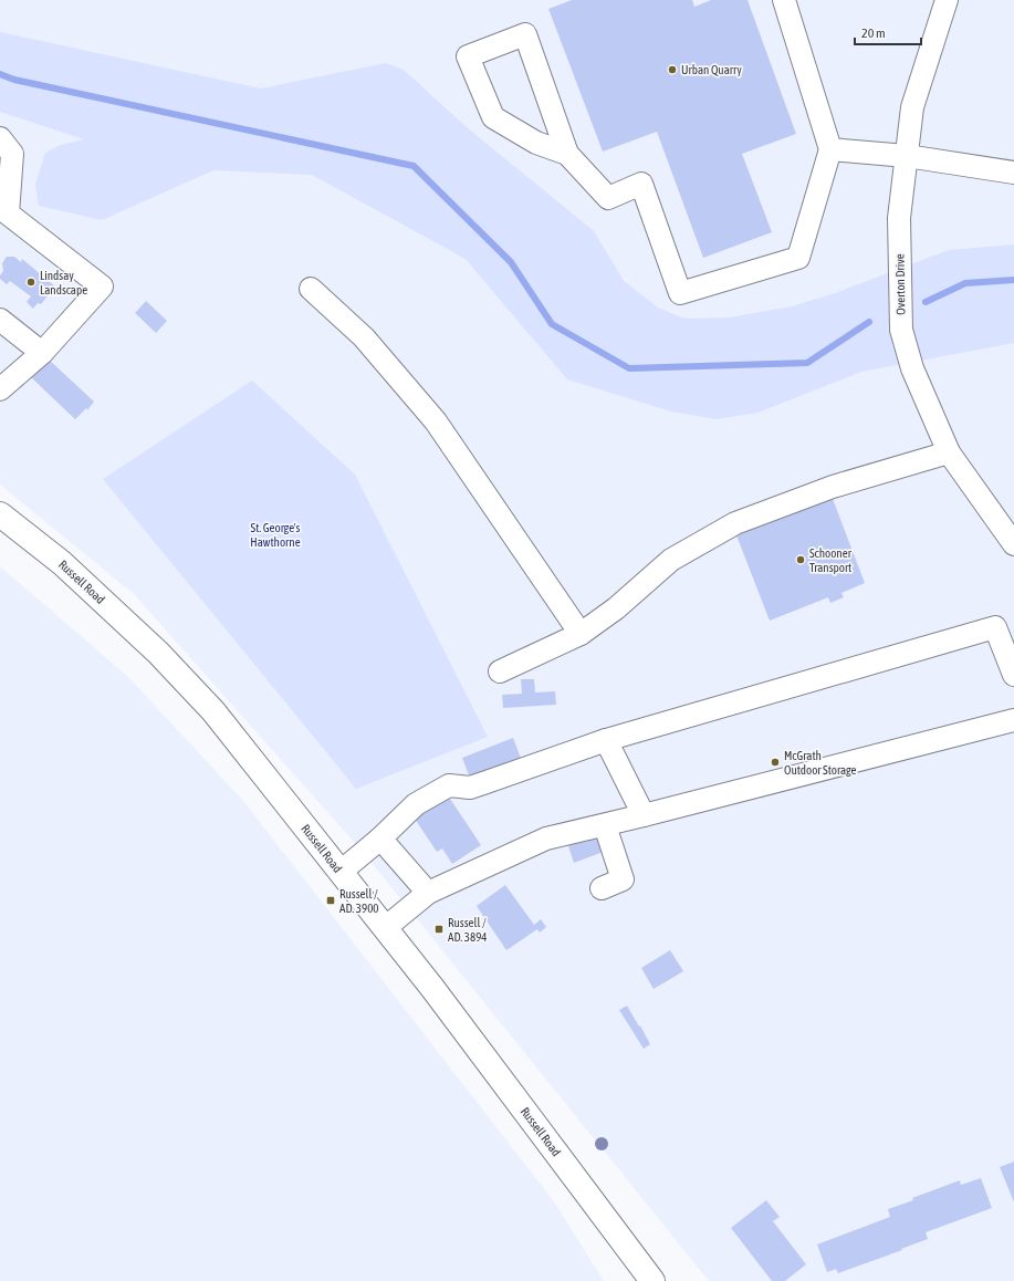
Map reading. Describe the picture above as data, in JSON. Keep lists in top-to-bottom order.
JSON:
{
  "streets": {
    "main road": ["Russell Road"],
    "street": ["Overton Drive"]
  },
  "parks": ["St. George's Hawthorne"],
  "places": {
    "other": [
      "Urban Quarry",
      "Lindsay Landscape",
      "Schooner Transport",
      "McGrath Outdoor Storage"
    ],
    "transit": ["Russell / AD. 3900", "Russell / AD. 3894"]
  },
  "scale_bar": "20 m"
}
